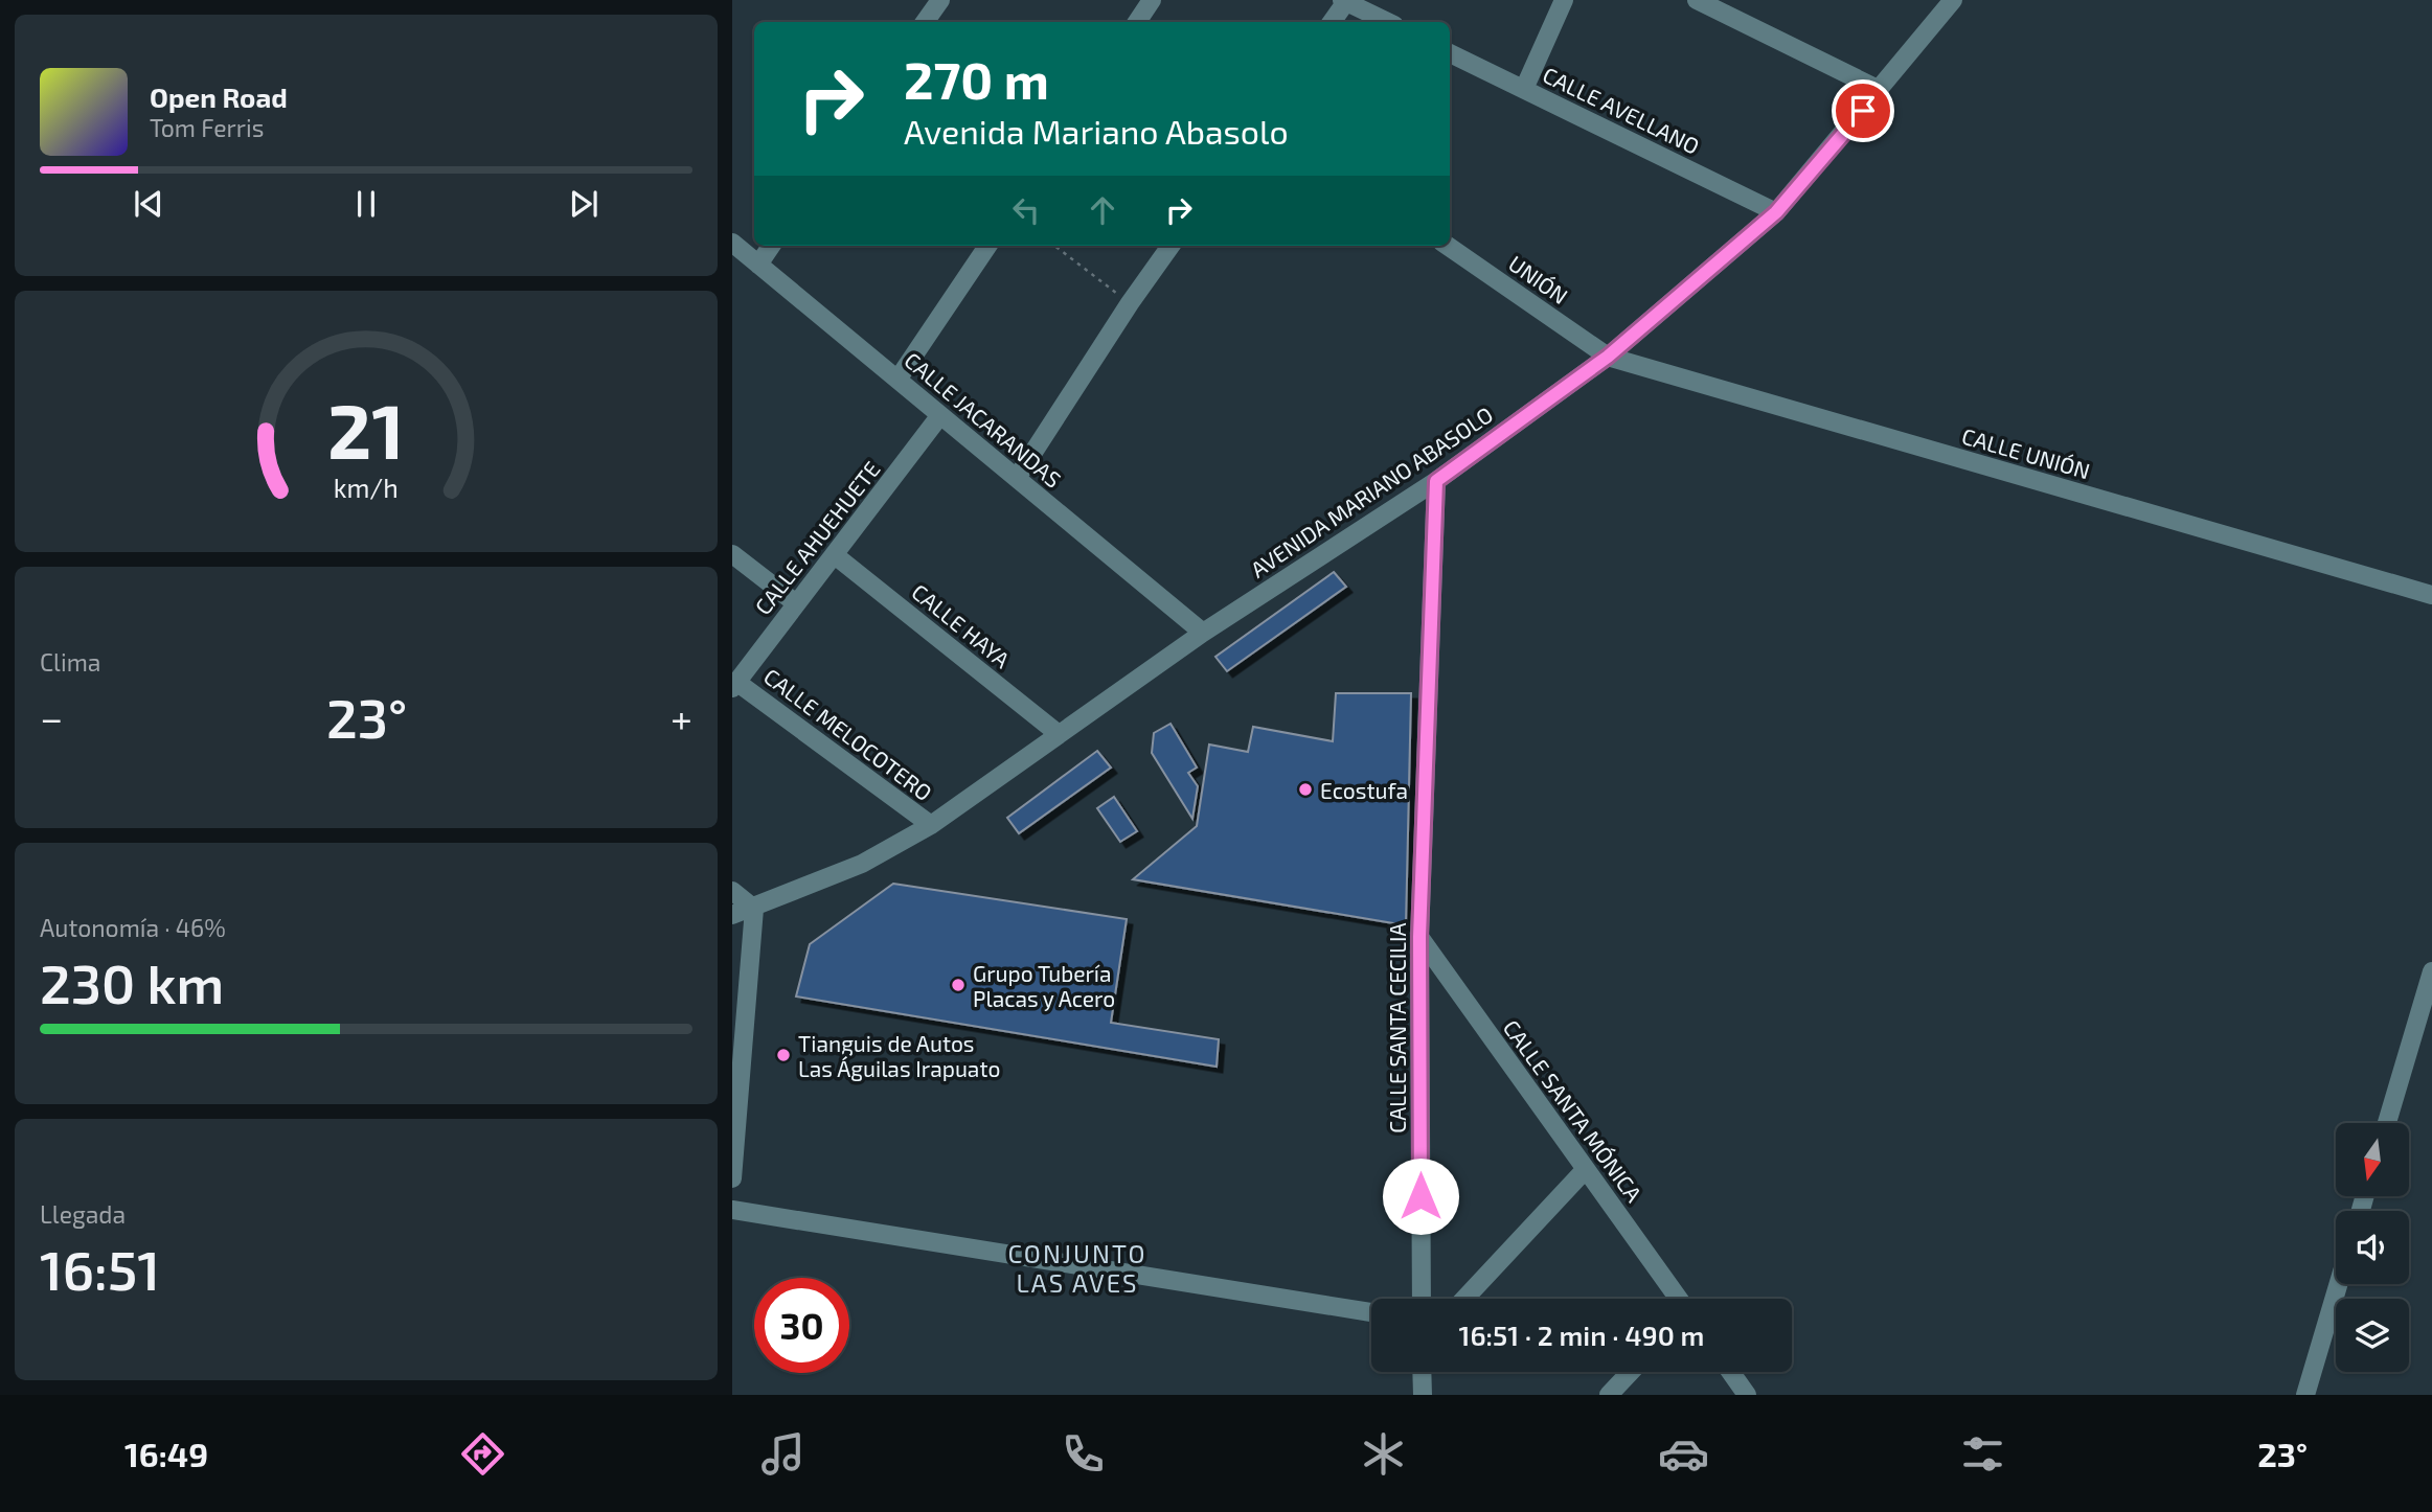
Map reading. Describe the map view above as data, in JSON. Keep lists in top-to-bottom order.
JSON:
{
  "streets": {
    "street": [
      "CALLE AVELLANO",
      "UNIÓN",
      "CALLE JACARANDAS",
      "CALLE UNIÓN",
      "AVENIDA MARIANO ABASOLO",
      "CALLE AHUEHUETE",
      "CALLE HAYA",
      "CALLE MELOCOTERO",
      "CALLE SANTA CECILIA",
      "CALLE SANTA MÓNICA"
    ]
  },
  "crossings": [
    ["CALLE AVELLANO", "AVENIDA MARIANO ABASOLO"],
    ["UNIÓN", "CALLE UNIÓN"],
    ["UNIÓN", "AVENIDA MARIANO ABASOLO"],
    ["CALLE JACARANDAS", "AVENIDA MARIANO ABASOLO"],
    ["CALLE JACARANDAS", "CALLE AHUEHUETE"],
    ["CALLE UNIÓN", "AVENIDA MARIANO ABASOLO"],
    ["AVENIDA MARIANO ABASOLO", "CALLE HAYA"],
    ["AVENIDA MARIANO ABASOLO", "CALLE MELOCOTERO"],
    ["AVENIDA MARIANO ABASOLO", "CALLE SANTA CECILIA"],
    ["CALLE AHUEHUETE", "CALLE HAYA"],
    ["CALLE AHUEHUETE", "CALLE MELOCOTERO"],
    ["CALLE SANTA CECILIA", "CALLE SANTA MÓNICA"]
  ],
  "districts": ["CONJUNTO LAS AVES"],
  "places": ["Ecostufa", "Grupo Tubería Placas y Acero", "Tianguis de Autos Las Águilas Irapuato"],
  "north": "bottom",
  "page": {
    "turn": ["270 m", "Avenida Mariano Abasolo"],
    "song": ["Open Road", "Tom Ferris"],
    "tile": [
      "Clima",
      ["Autonomía · 46%", "230 km"],
      ["Llegada", "16:51"]
    ],
    "heat": ["−", "23°", "+"],
    "limit": "30",
    "trip": "16:51 · 2 min · 490 m",
    "tabs": ["16:49", "23°"],
    "gauge": ["21", "km/h"]
  }
}
